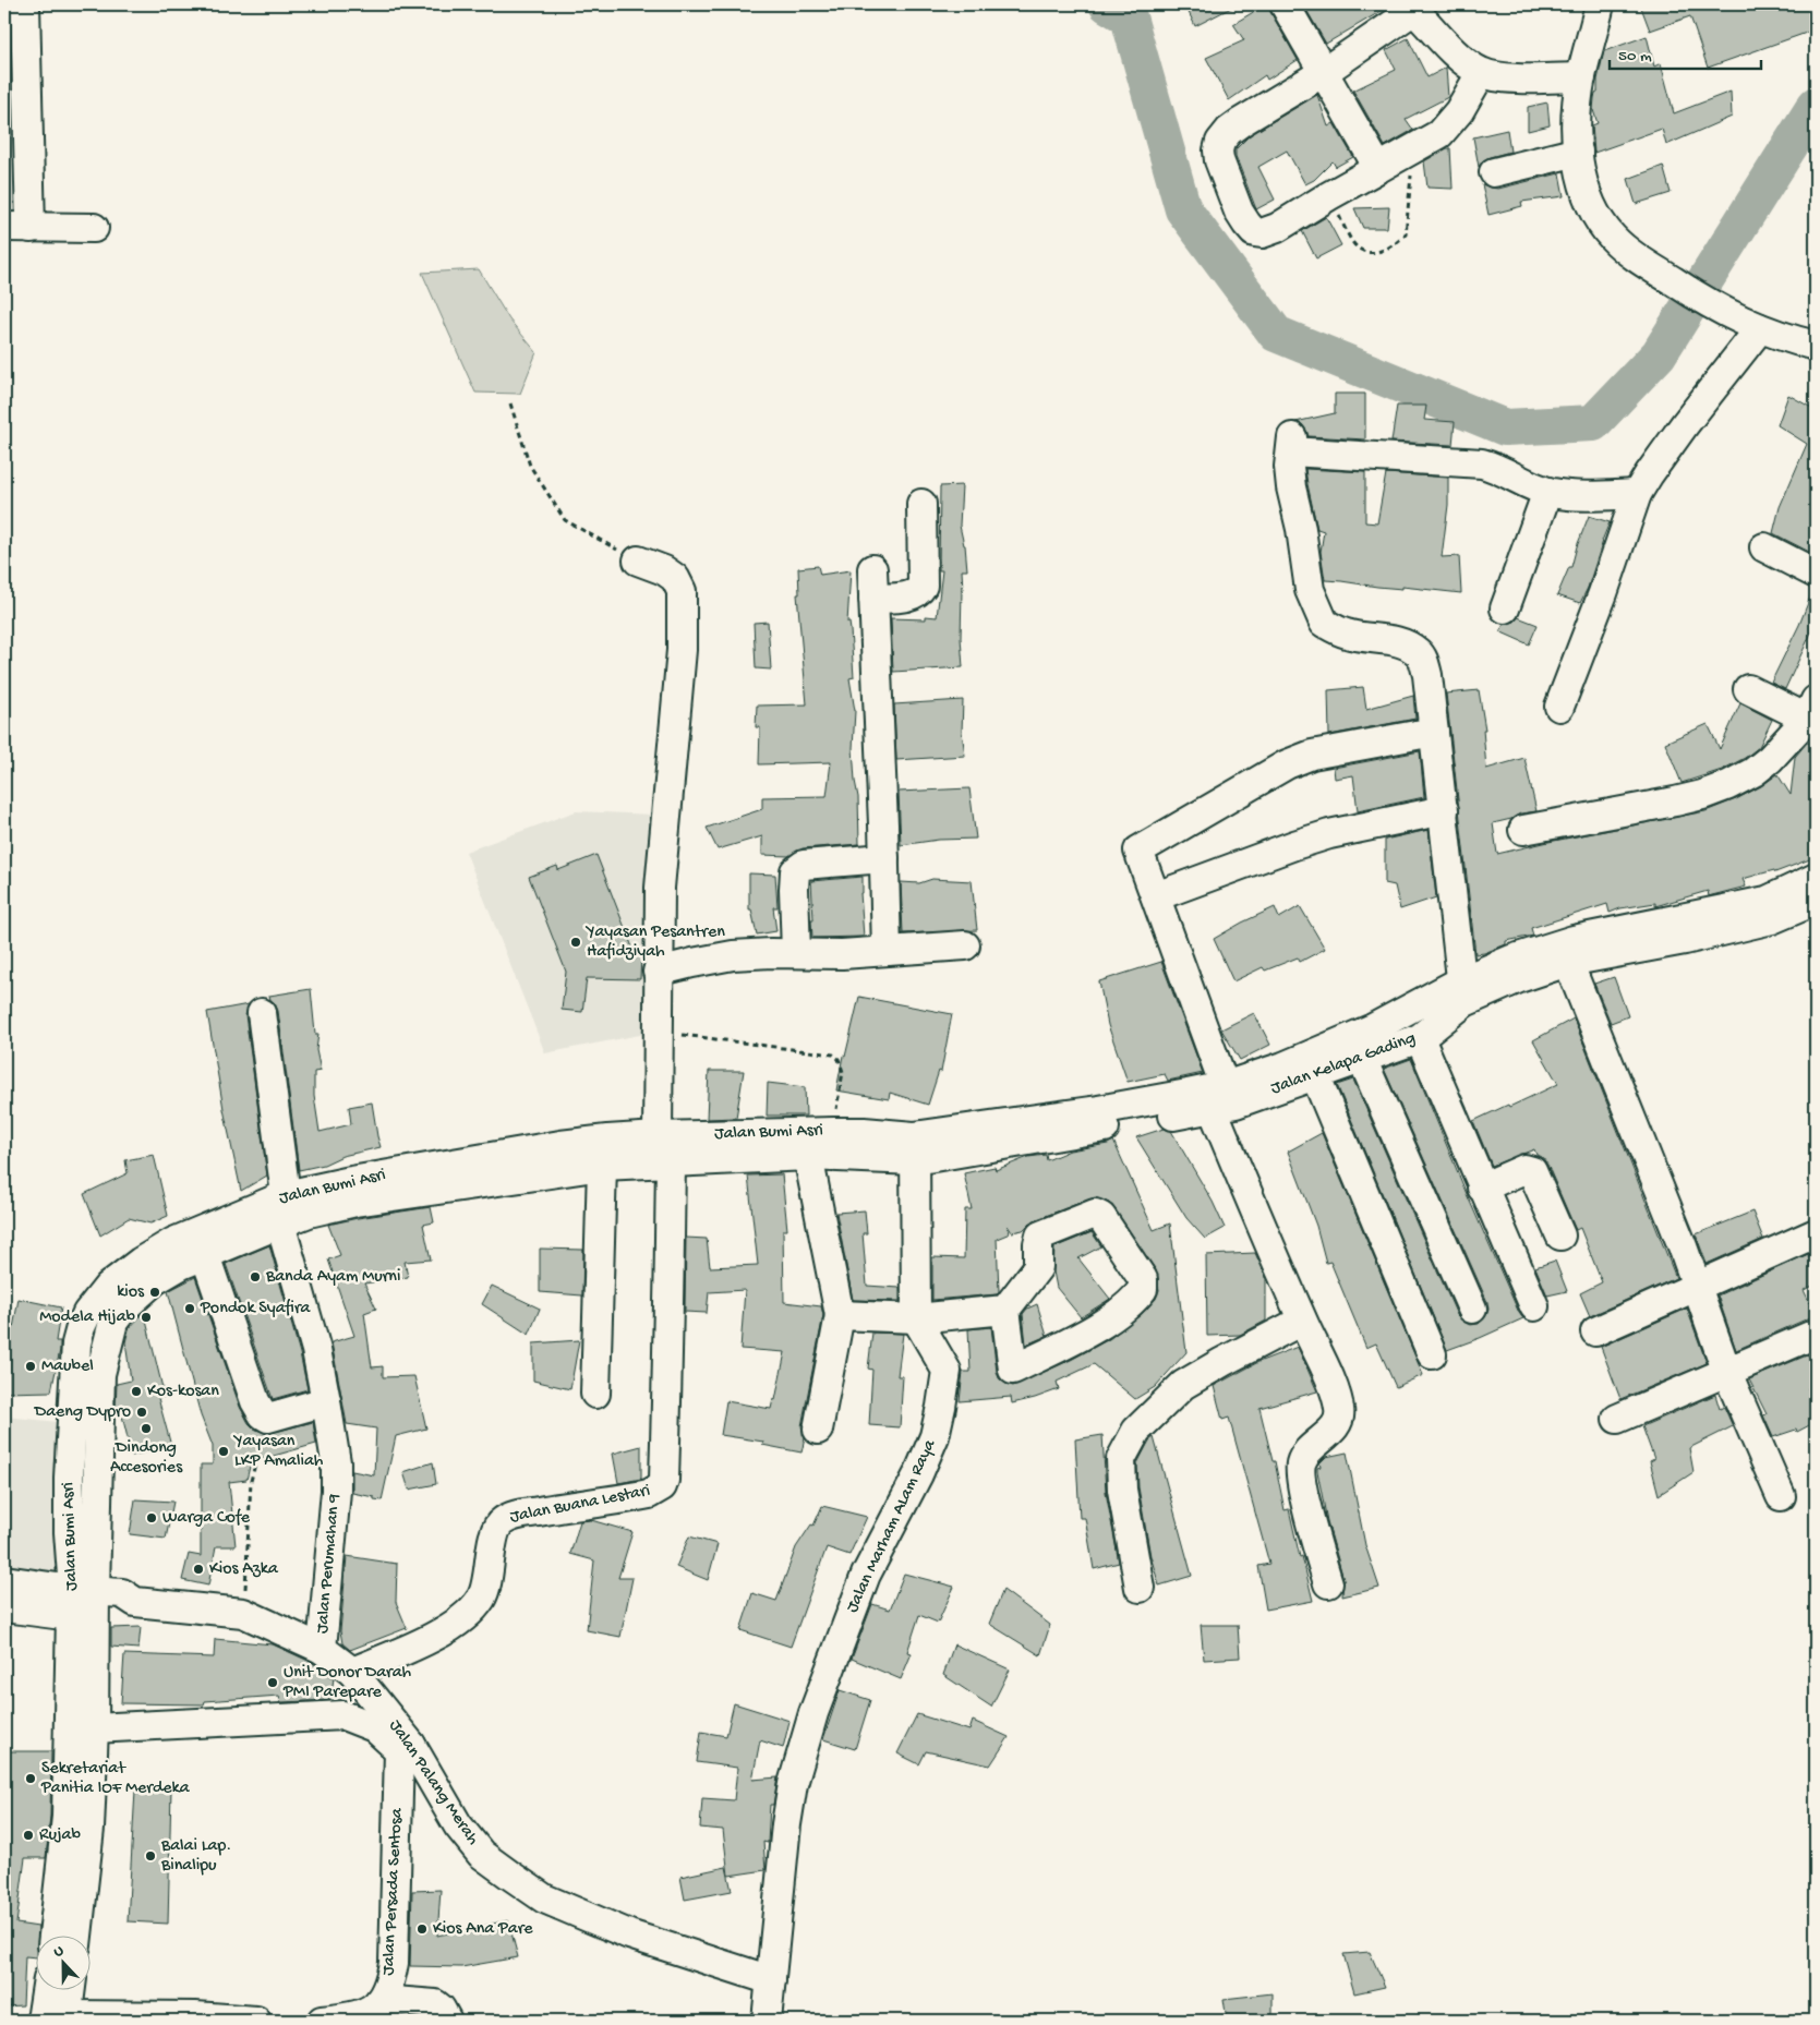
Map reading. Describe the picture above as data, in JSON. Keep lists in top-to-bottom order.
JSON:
{
  "streets": {
    "street": [
      "Jalan Kelapa Gading",
      "Jalan Bumi Asri",
      "Jalan Buana Lestari",
      "Jalan Marham ALam Raya",
      "Jalan Perumahan 9",
      "Jalan Palang Merah",
      "Jalan Persada Sentosa"
    ]
  },
  "crossings": [
    ["Jalan Kelapa Gading", "Jalan Bumi Asri"],
    ["Jalan Kelapa Gading", "Jalan Marham ALam Raya"],
    ["Jalan Bumi Asri", "Jalan Buana Lestari"],
    ["Jalan Bumi Asri", "Jalan Marham ALam Raya"],
    ["Jalan Bumi Asri", "Jalan Perumahan 9"],
    ["Jalan Bumi Asri", "Jalan Palang Merah"],
    ["Jalan Buana Lestari", "Jalan Palang Merah"],
    ["Jalan Marham ALam Raya", "Jalan Palang Merah"],
    ["Jalan Perumahan 9", "Jalan Palang Merah"],
    ["Jalan Palang Merah", "Jalan Persada Sentosa"]
  ],
  "places": [
    "Yayasan Pesantren Hafidziyah",
    "Banda Ayam Murni",
    "kios",
    "Pondok Syafira",
    "Modela Hijab",
    "Maubel",
    "Kos-kosan",
    "Daeng Dypro",
    "Dindong Accesories",
    "Yayasan LKP Amaliah",
    "Warga Cofe",
    "Kios Azka",
    "Unit Donor Darah PMI Parepare",
    "Sekretariat Panitia IOF Merdeka",
    "Rujab",
    "Balai Lap. Binalipu",
    "Kios Ana Pare"
  ],
  "scale_bar": "50 m",
  "north": "top"
}
